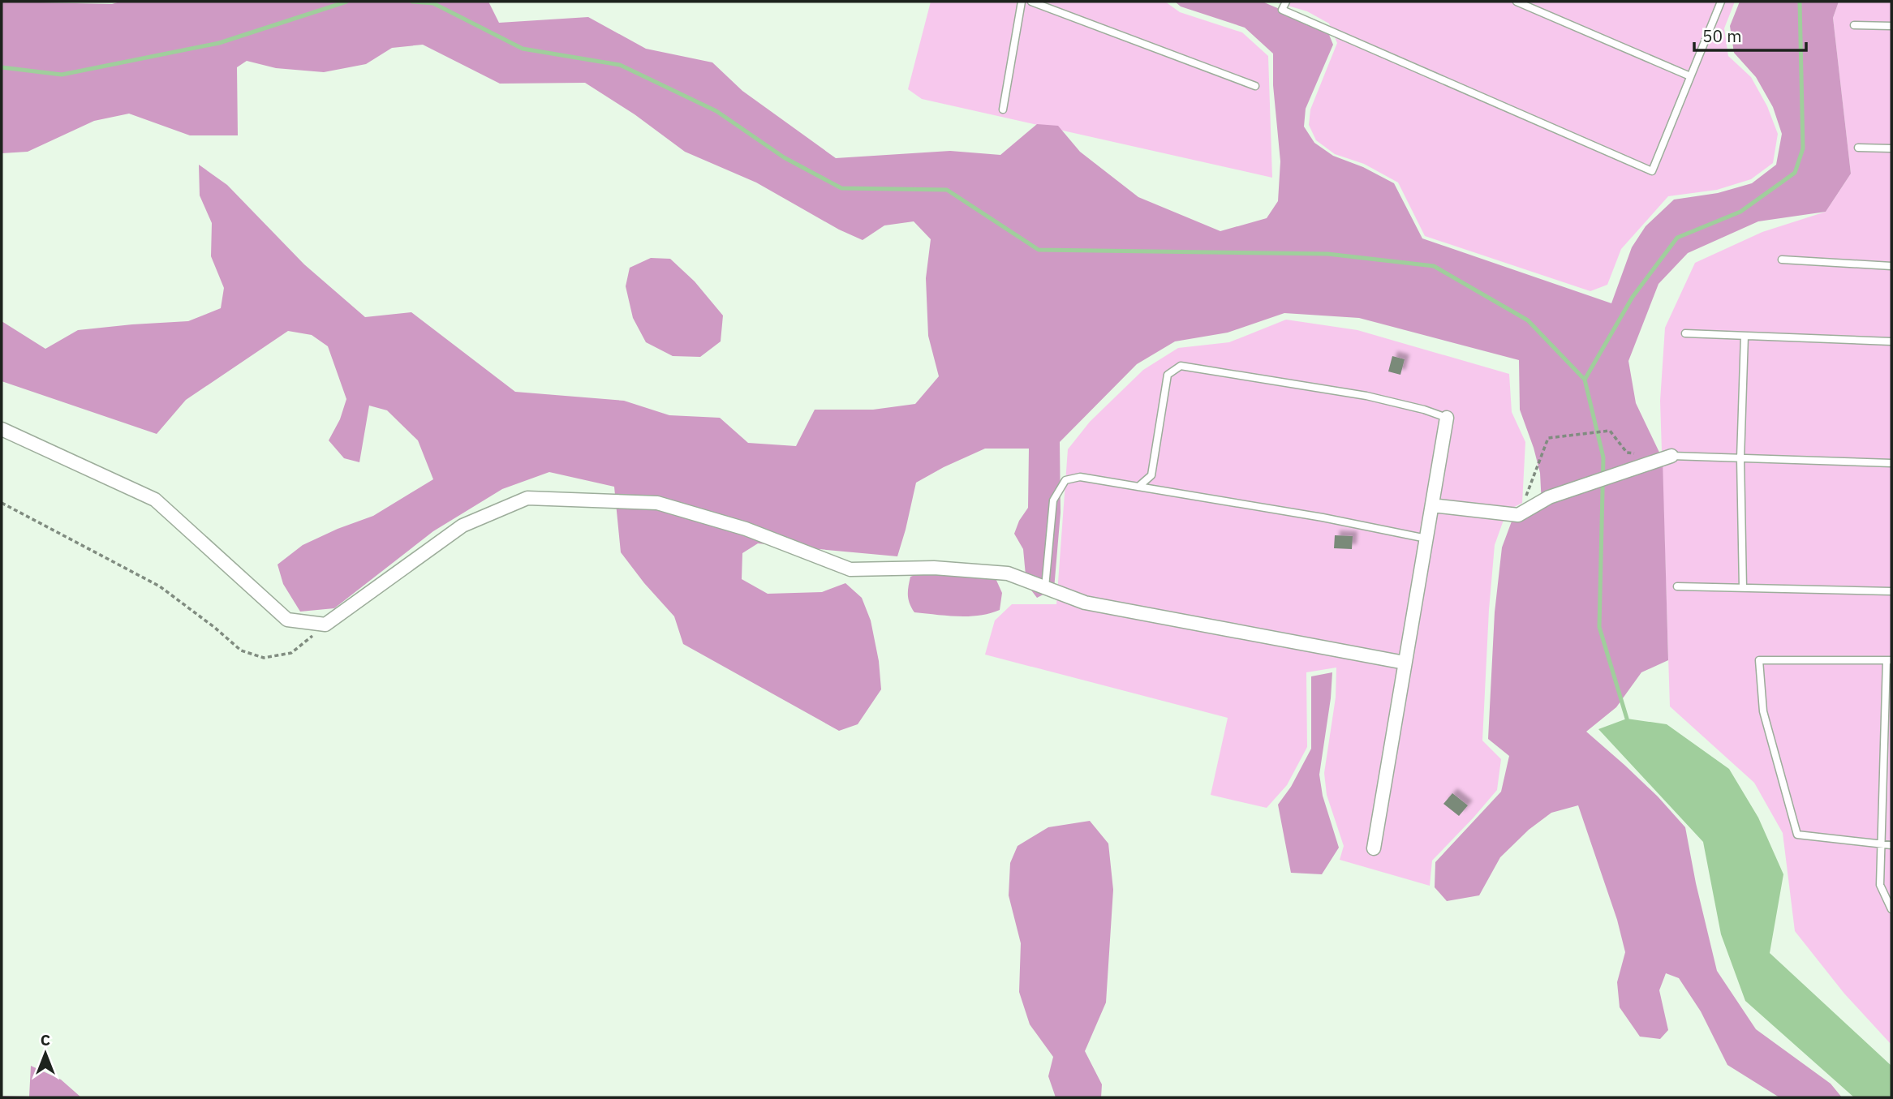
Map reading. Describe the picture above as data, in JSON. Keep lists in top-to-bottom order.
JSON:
{
  "scale_bar": "50 m",
  "north": "top"
}
